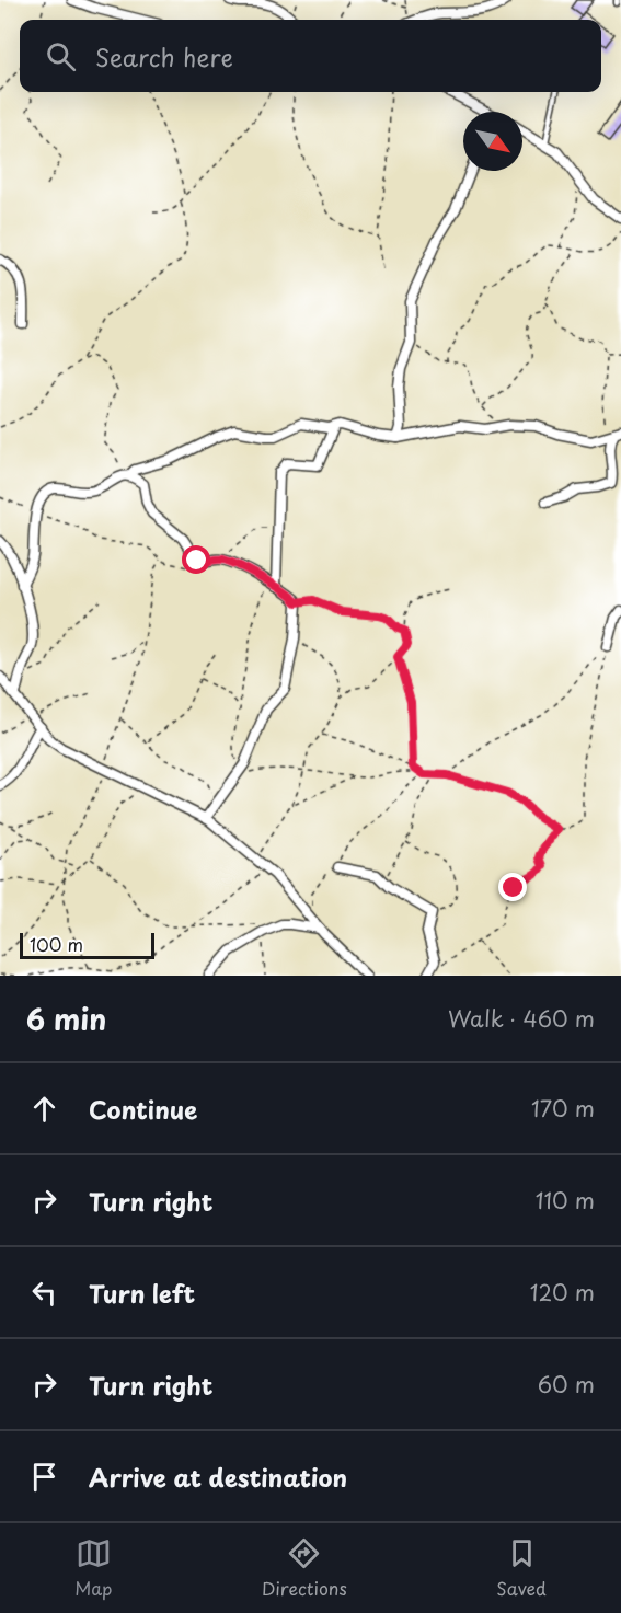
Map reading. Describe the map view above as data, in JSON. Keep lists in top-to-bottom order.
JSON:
{
  "scale_bar": "100 m",
  "north": "bottom right",
  "page": {
    "search": "Search here",
    "scale": "100 m",
    "heading": ["6 min", "Walk · 460 m"],
    "list": [
      ["Continue", "170 m"],
      ["Turn right", "110 m"],
      ["Turn left", "120 m"],
      ["Turn right", "60 m"],
      "Arrive at destination"
    ],
    "nav": ["Map", "Directions", "Saved"]
  }
}
